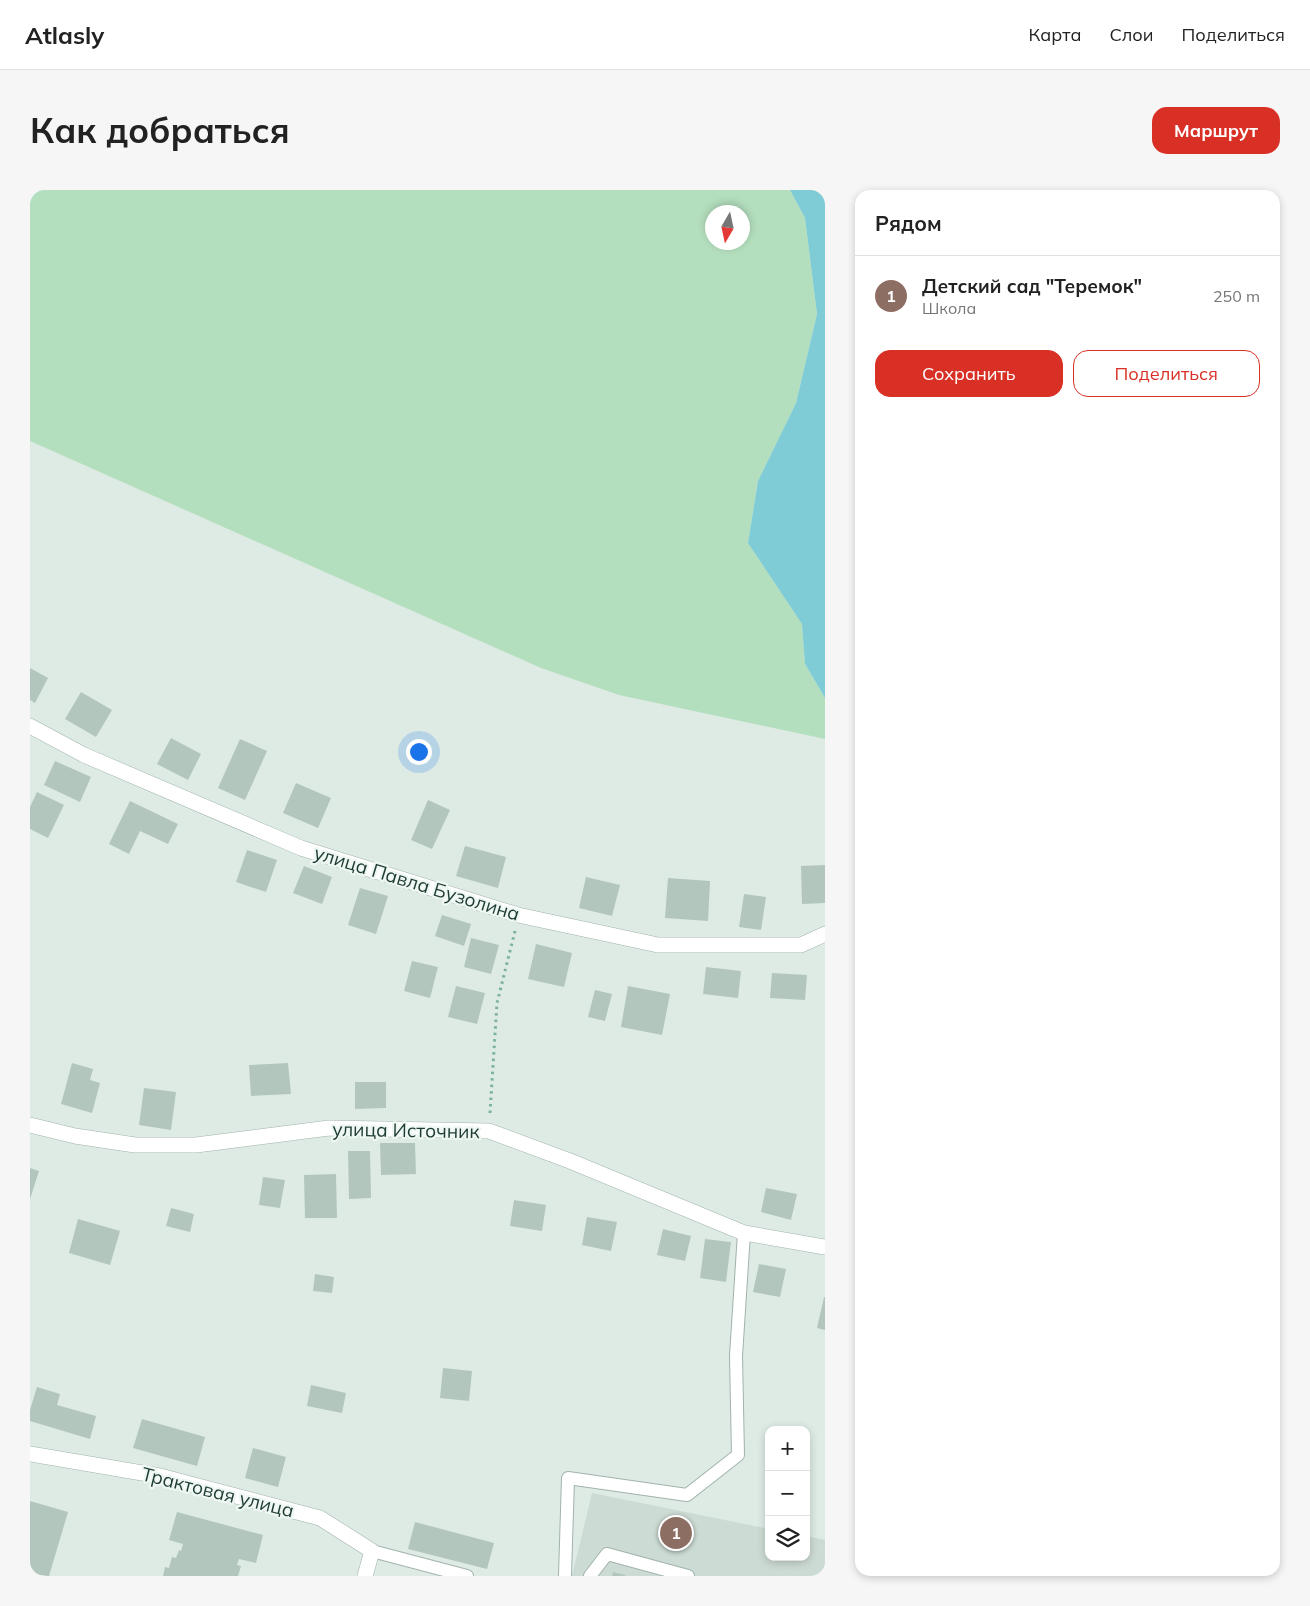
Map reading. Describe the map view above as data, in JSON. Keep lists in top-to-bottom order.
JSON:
{
  "streets": {
    "street": ["улица Павла Бузолина", "улица Источник", "Трактовая улица"]
  },
  "north": "bottom",
  "page": {
    "header": "Atlasly",
    "nav": ["Карта", "Слои", "Поделиться"],
    "buttons": [
      "Маршрут",
      ["Сохранить", "Поделиться"]
    ],
    "title": "Как добраться",
    "heading": "Рядом",
    "list": [
      {
        "mark": "1",
        "name": "Детский сад \"Теремок\"",
        "note": "Школа",
        "value": "250 m"
      }
    ],
    "map_buttons": ["+", "−"],
    "pins": "1"
  }
}
